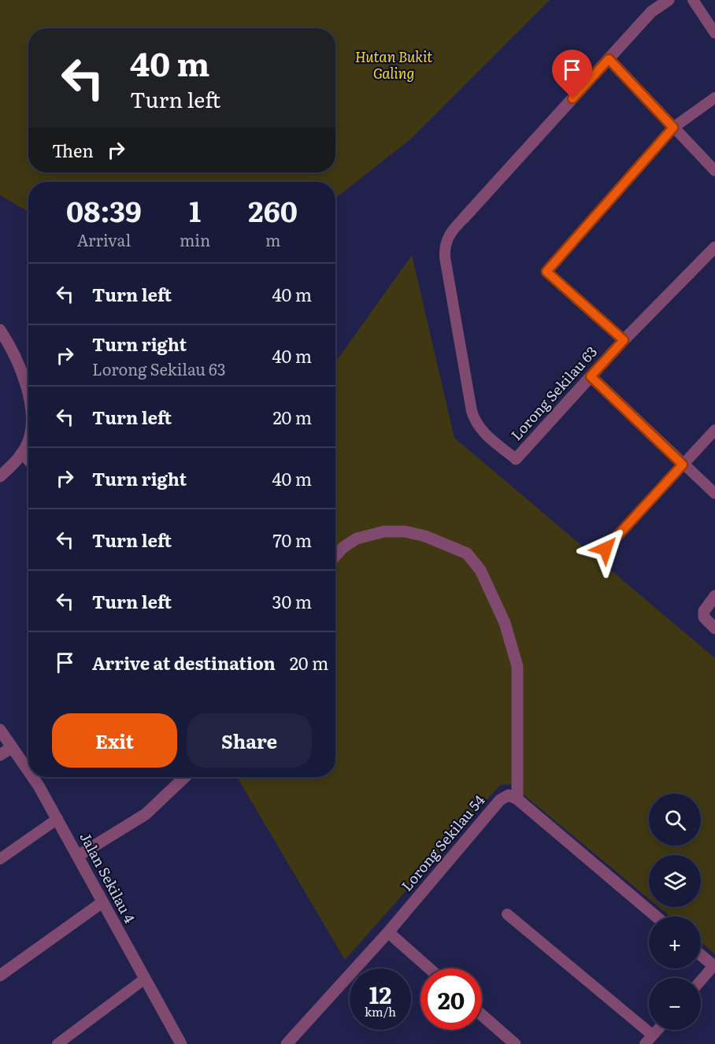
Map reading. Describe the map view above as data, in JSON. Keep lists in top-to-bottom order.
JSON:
{
  "streets": {
    "street": ["Lorong Sekilau 63", "Lorong Sekilau 54", "Jalan Sekilau 4"]
  },
  "parks": ["Hutan Bukit Galing"],
  "page": {
    "turn": ["40 m", "Turn left"],
    "then": "Then",
    "eta": [
      "08:39",
      "Arrival",
      "1",
      "min",
      "260",
      "m"
    ],
    "list": [
      {
        "name": "Turn left",
        "value": "40 m"
      },
      {
        "name": "Turn right",
        "note": "Lorong Sekilau 63",
        "value": "40 m"
      },
      {
        "name": "Turn left",
        "value": "20 m"
      },
      {
        "name": "Turn right",
        "value": "40 m"
      },
      {
        "name": "Turn left",
        "value": "70 m"
      },
      {
        "name": "Turn left",
        "value": "30 m"
      },
      {
        "name": "Arrive at destination",
        "value": "20 m"
      }
    ],
    "buttons": ["Exit", "Share"],
    "map_buttons": ["+", "−"],
    "speed": "12 km/h",
    "limit": "20"
  }
}
